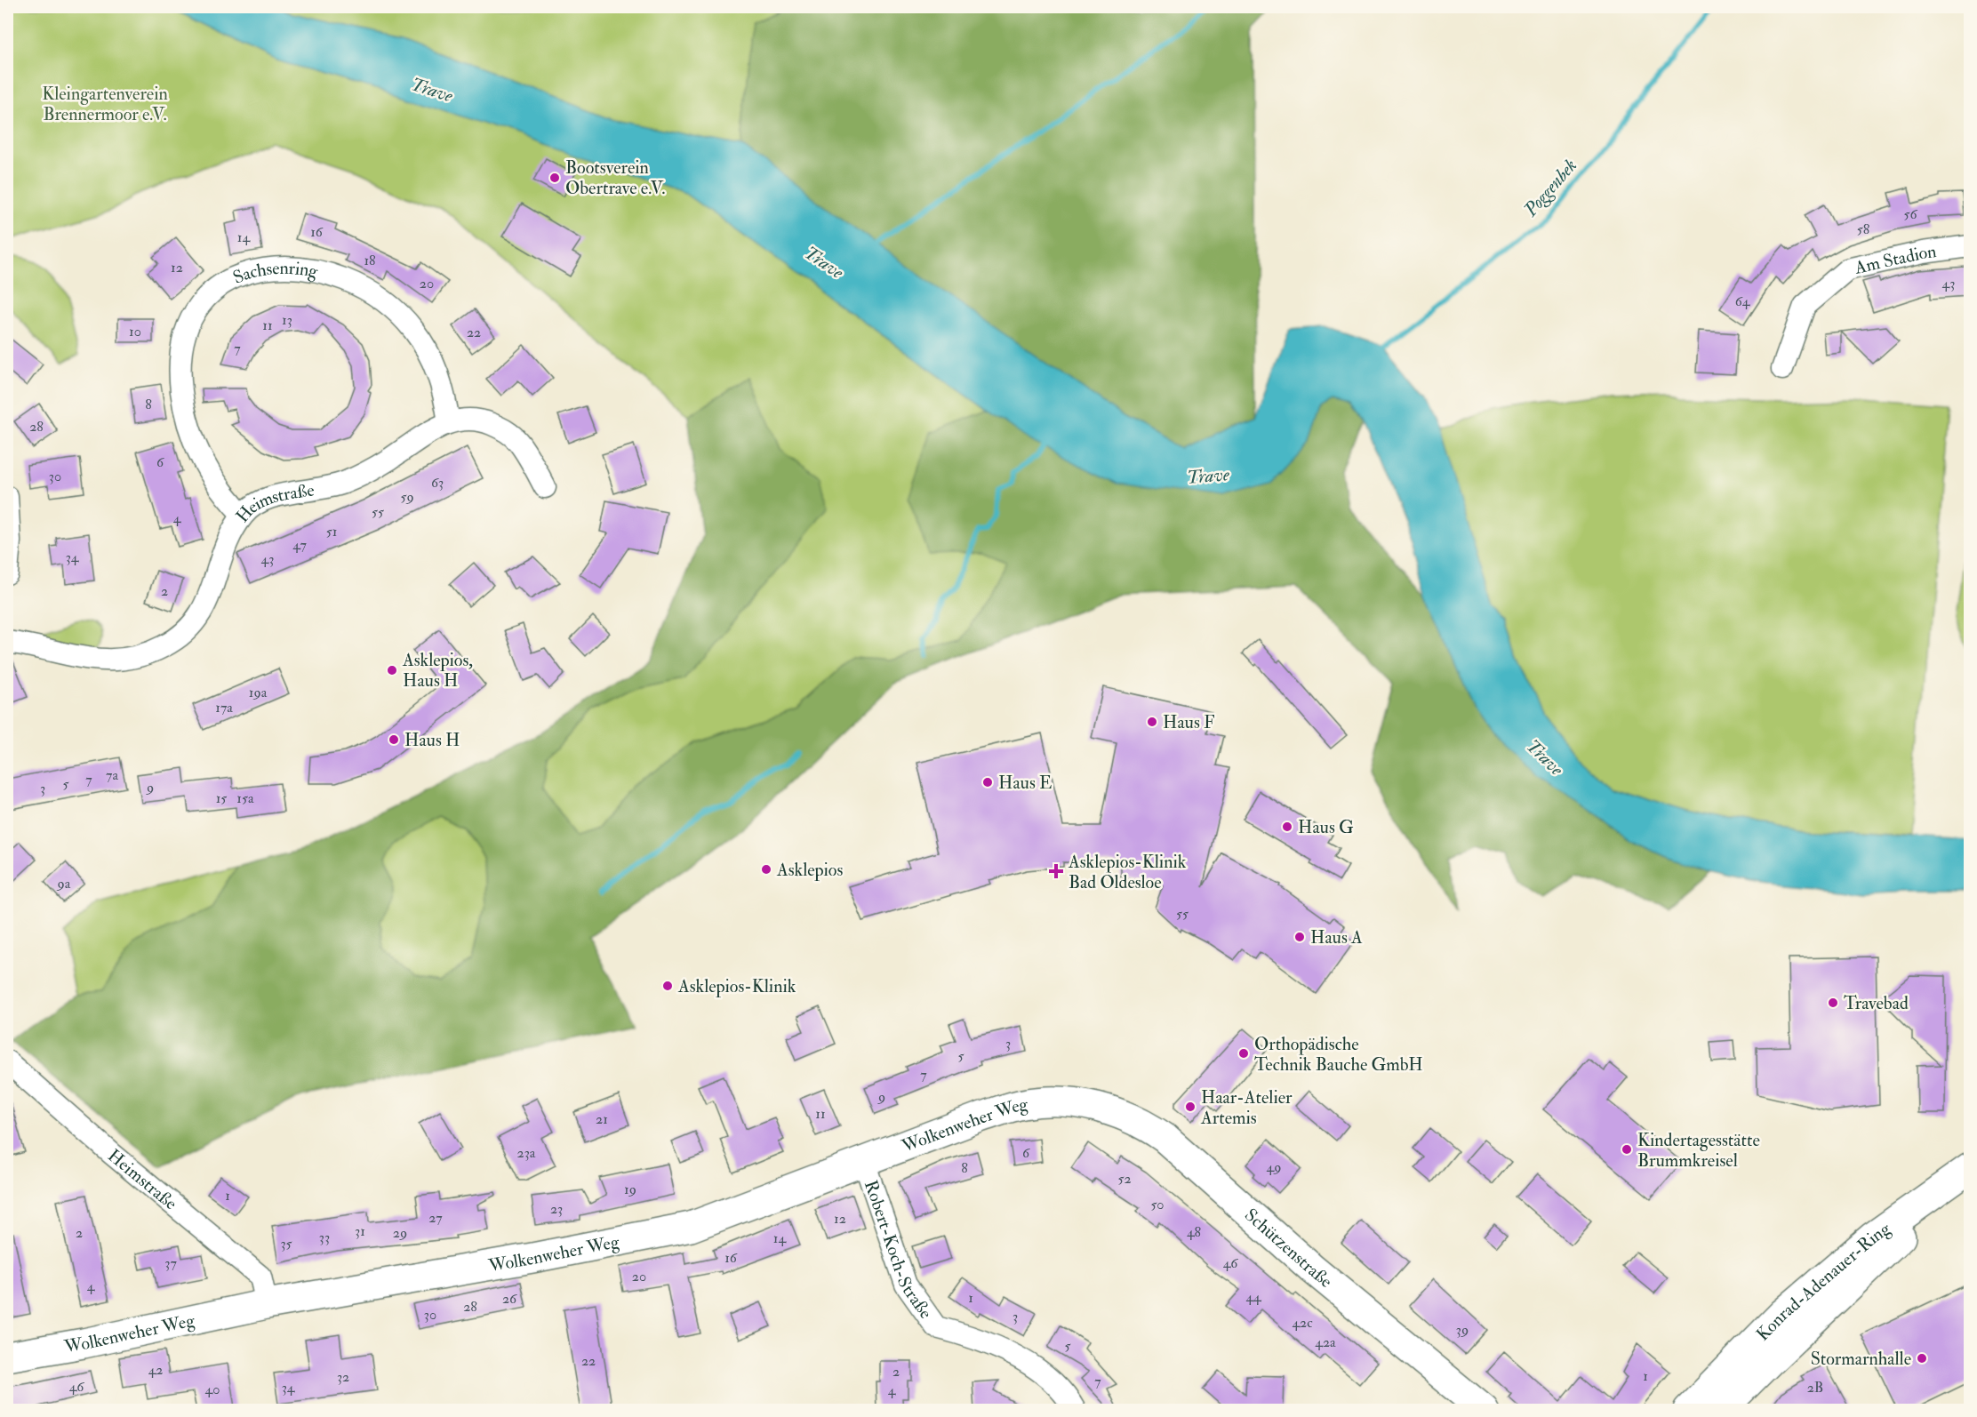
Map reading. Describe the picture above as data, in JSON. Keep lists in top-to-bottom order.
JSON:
{
  "streets": {
    "street": [
      "Am Stadion",
      "Sachsenring",
      "Heimstraße",
      "Wolkenweher Weg",
      "Schützenstraße",
      "Robert-Koch-Straße",
      "Konrad-Adenauer-Ring"
    ]
  },
  "crossings": [
    ["Sachsenring", "Heimstraße"],
    ["Heimstraße", "Wolkenweher Weg"],
    ["Wolkenweher Weg", "Schützenstraße"],
    ["Wolkenweher Weg", "Robert-Koch-Straße"]
  ],
  "water": ["Trave", "Poggenbek"],
  "parks": ["Kleingartenverein Brennermoor e.V."],
  "places": {
    "other": [
      "Bootsverein Obertrave e.V.",
      "Asklepios, Haus H",
      "Haus F",
      "Haus H",
      "Haus E",
      "Haus G",
      "Asklepios",
      "Haus A",
      "Asklepios-Klinik",
      "Travebad",
      "Orthopädische Technik Bauche GmbH",
      "Haar-Atelier Artemis",
      "Kindertagesstätte Brummkreisel",
      "Stormarnhalle"
    ],
    "health": ["Asklepios-Klinik Bad Oldesloe"]
  },
  "house_numbers": [
    "56",
    "58",
    "16",
    "14",
    "18",
    "12",
    "20",
    "43",
    "64",
    "13",
    "11",
    "10",
    "22",
    "7",
    "8",
    "28",
    "6",
    "30",
    "63",
    "59",
    "55",
    "4",
    "51",
    "47",
    "34",
    "43",
    "2",
    "19a",
    "17a",
    "7a",
    "7",
    "5",
    "9",
    "3",
    "15",
    "15a",
    "9a",
    "55",
    "3",
    "5",
    "7",
    "9",
    "11",
    "21",
    "23a",
    "6",
    "49",
    "8",
    "52",
    "19",
    "1",
    "50",
    "23",
    "27",
    "12",
    "31",
    "48",
    "2",
    "29",
    "33",
    "14",
    "35",
    "16",
    "37",
    "46",
    "20",
    "4",
    "44",
    "1",
    "26",
    "28",
    "30",
    "3",
    "42c",
    "39",
    "42a",
    "5",
    "22",
    "42",
    "2",
    "1",
    "32",
    "7",
    "46",
    "34",
    "2B",
    "40",
    "4"
  ]
}
